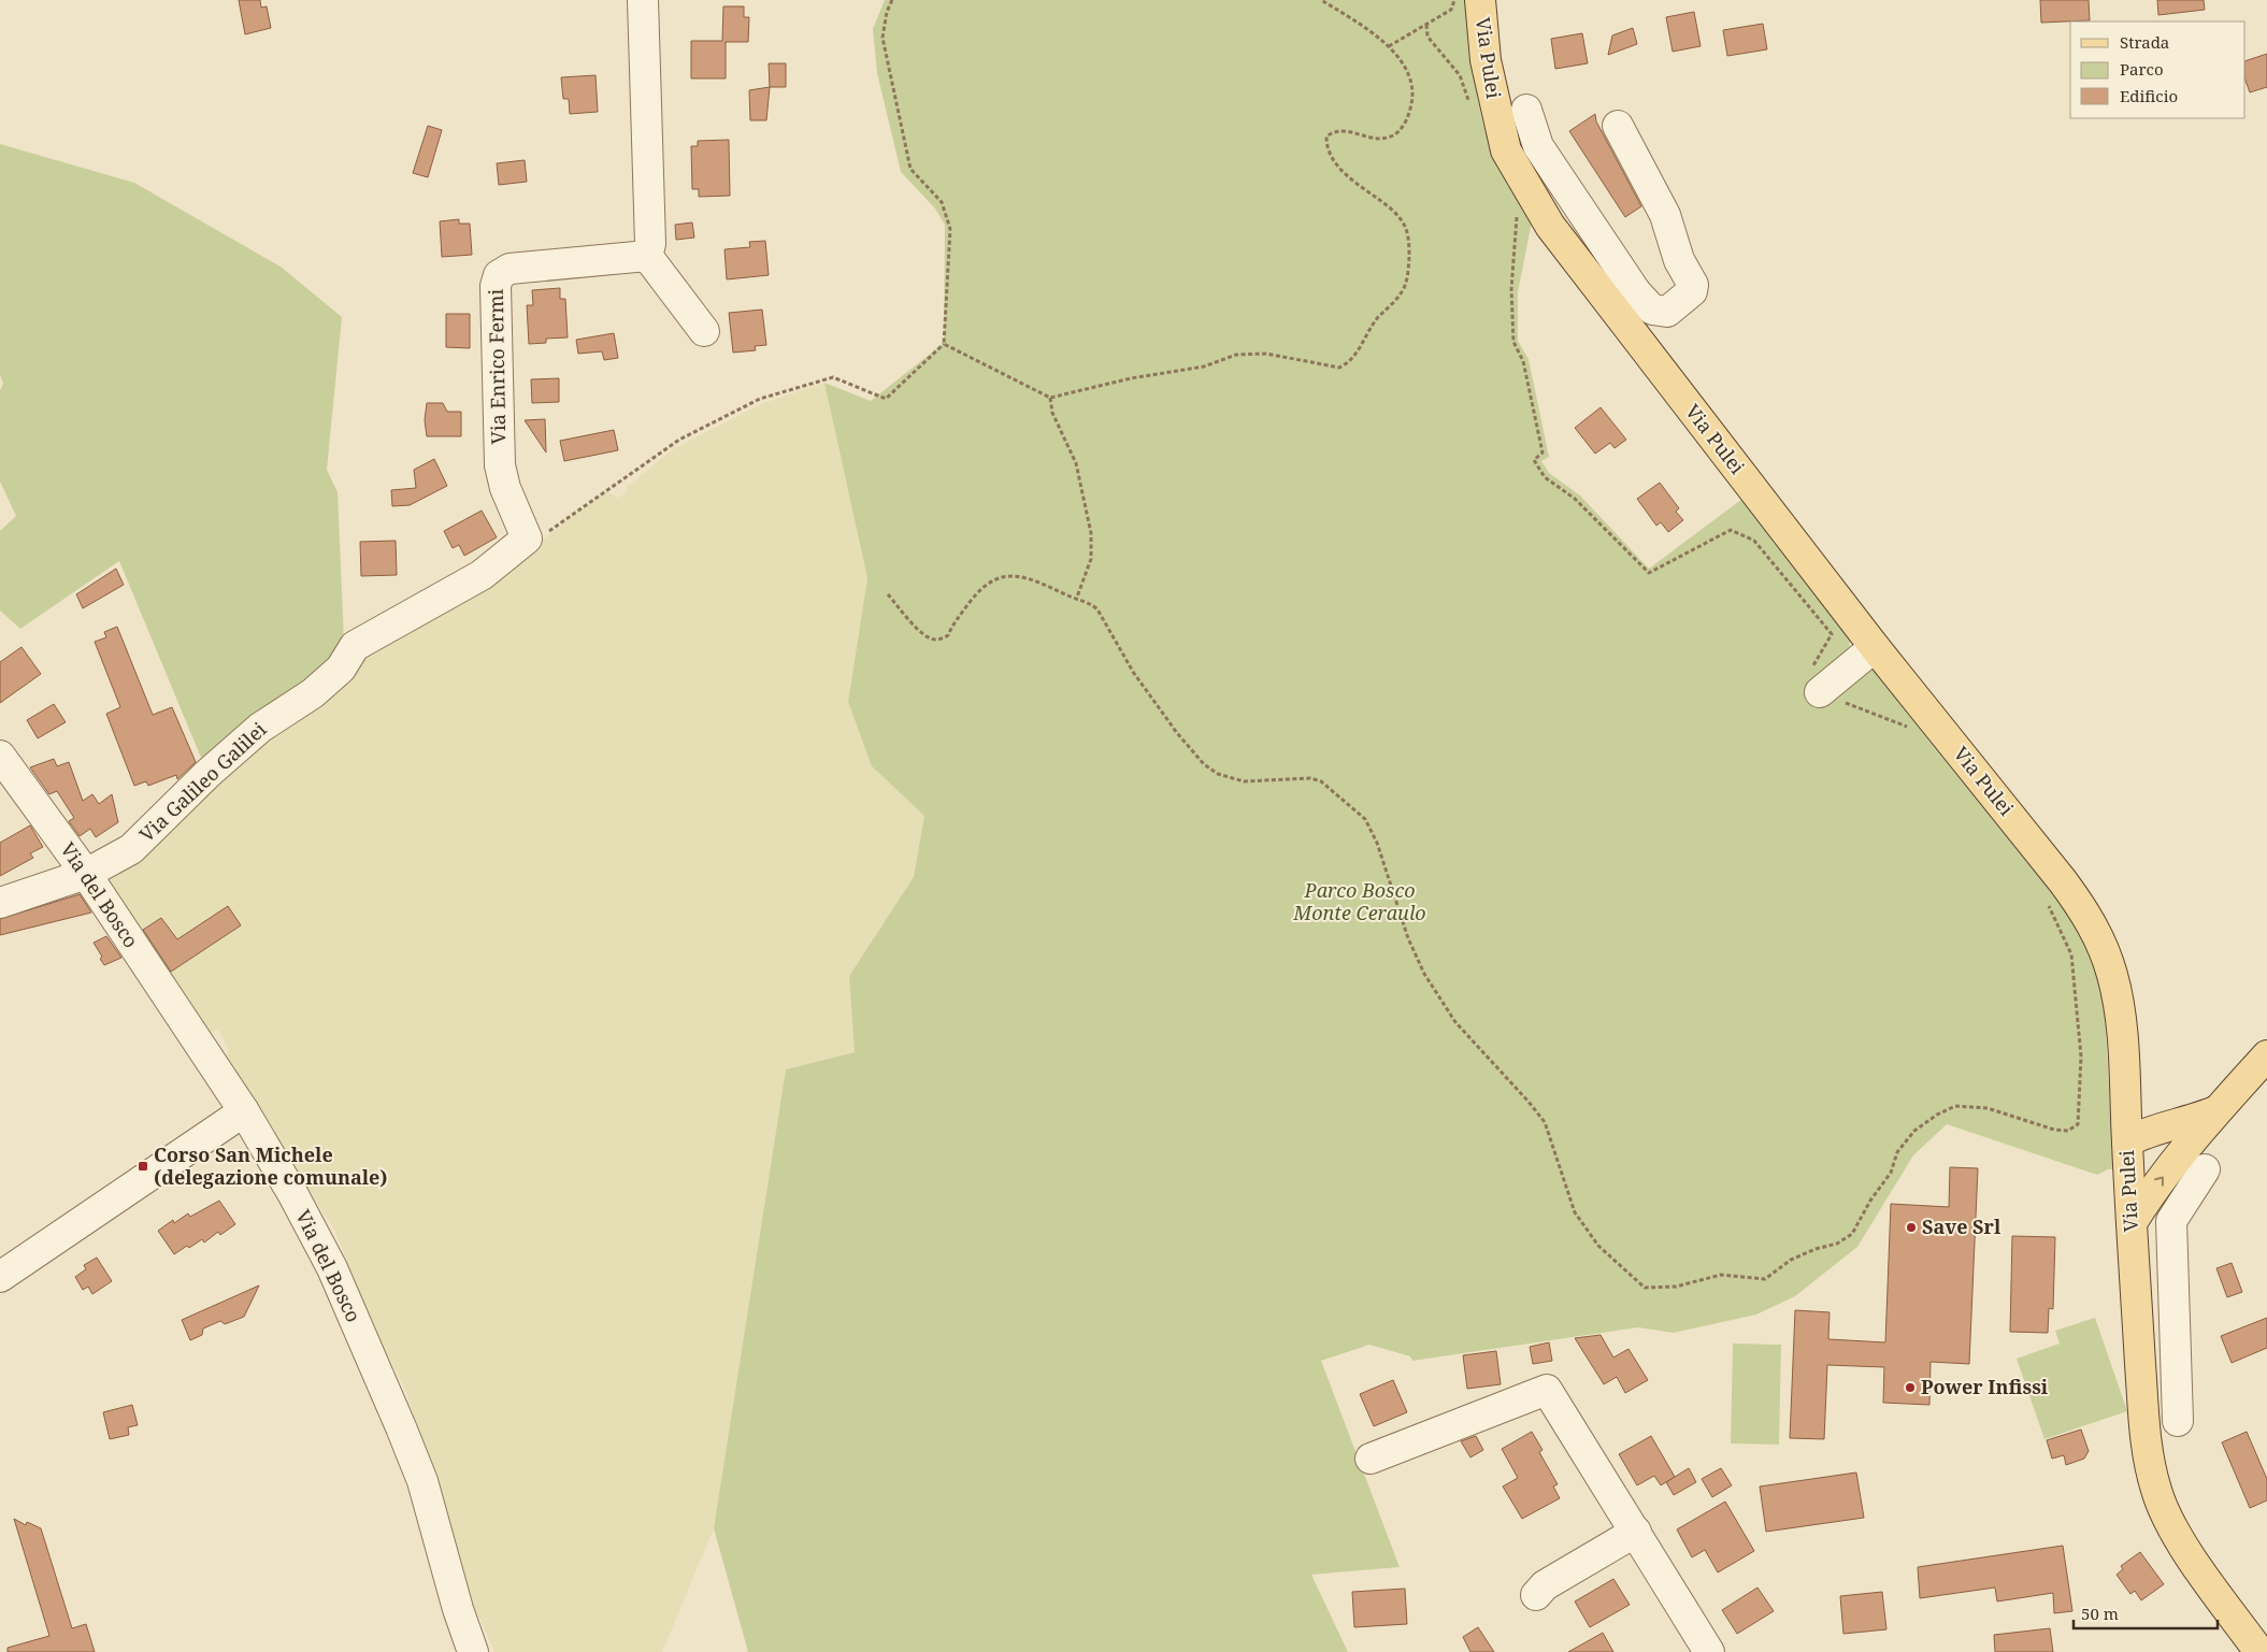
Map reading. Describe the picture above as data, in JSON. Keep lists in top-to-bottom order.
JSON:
{
  "streets": {
    "main road": ["Via Pulei"],
    "street": ["Via Enrico Fermi", "Via Galileo Galilei", "Via del Bosco"]
  },
  "crossings": [
    ["Via Enrico Fermi", "Via Galileo Galilei"],
    ["Via Galileo Galilei", "Via del Bosco"]
  ],
  "parks": ["Parco Bosco Monte Ceraulo"],
  "places": {
    "transit": ["Corso San Michele (delegazione comunale)"],
    "other": ["Save Srl", "Power Infissi"]
  },
  "legend": ["Strada", "Parco", "Edificio"],
  "scale_bar": "50 m"
}
